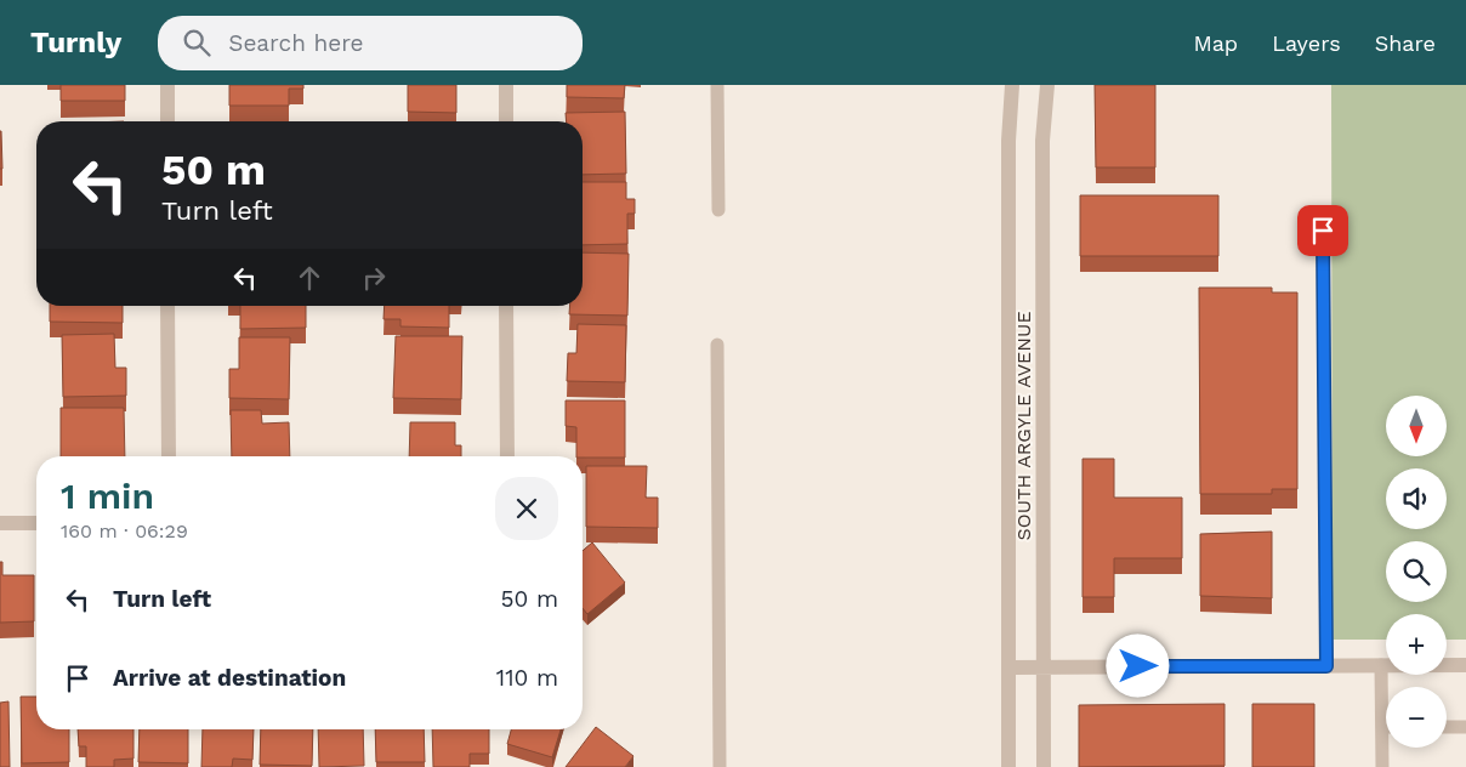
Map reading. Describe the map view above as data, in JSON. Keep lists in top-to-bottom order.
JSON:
{
  "streets": {
    "street": ["SOUTH ARGYLE AVENUE"]
  },
  "north": "bottom",
  "page": {
    "header": "Turnly",
    "search": "Search here",
    "nav": ["Map", "Layers", "Share"],
    "turn": ["50 m", "Turn left"],
    "map_buttons": ["+", "−"],
    "heading": ["1 min", "160 m · 06:29"],
    "list": [
      {
        "name": "Turn left",
        "value": "50 m"
      },
      {
        "name": "Arrive at destination",
        "value": "110 m"
      }
    ]
  }
}
